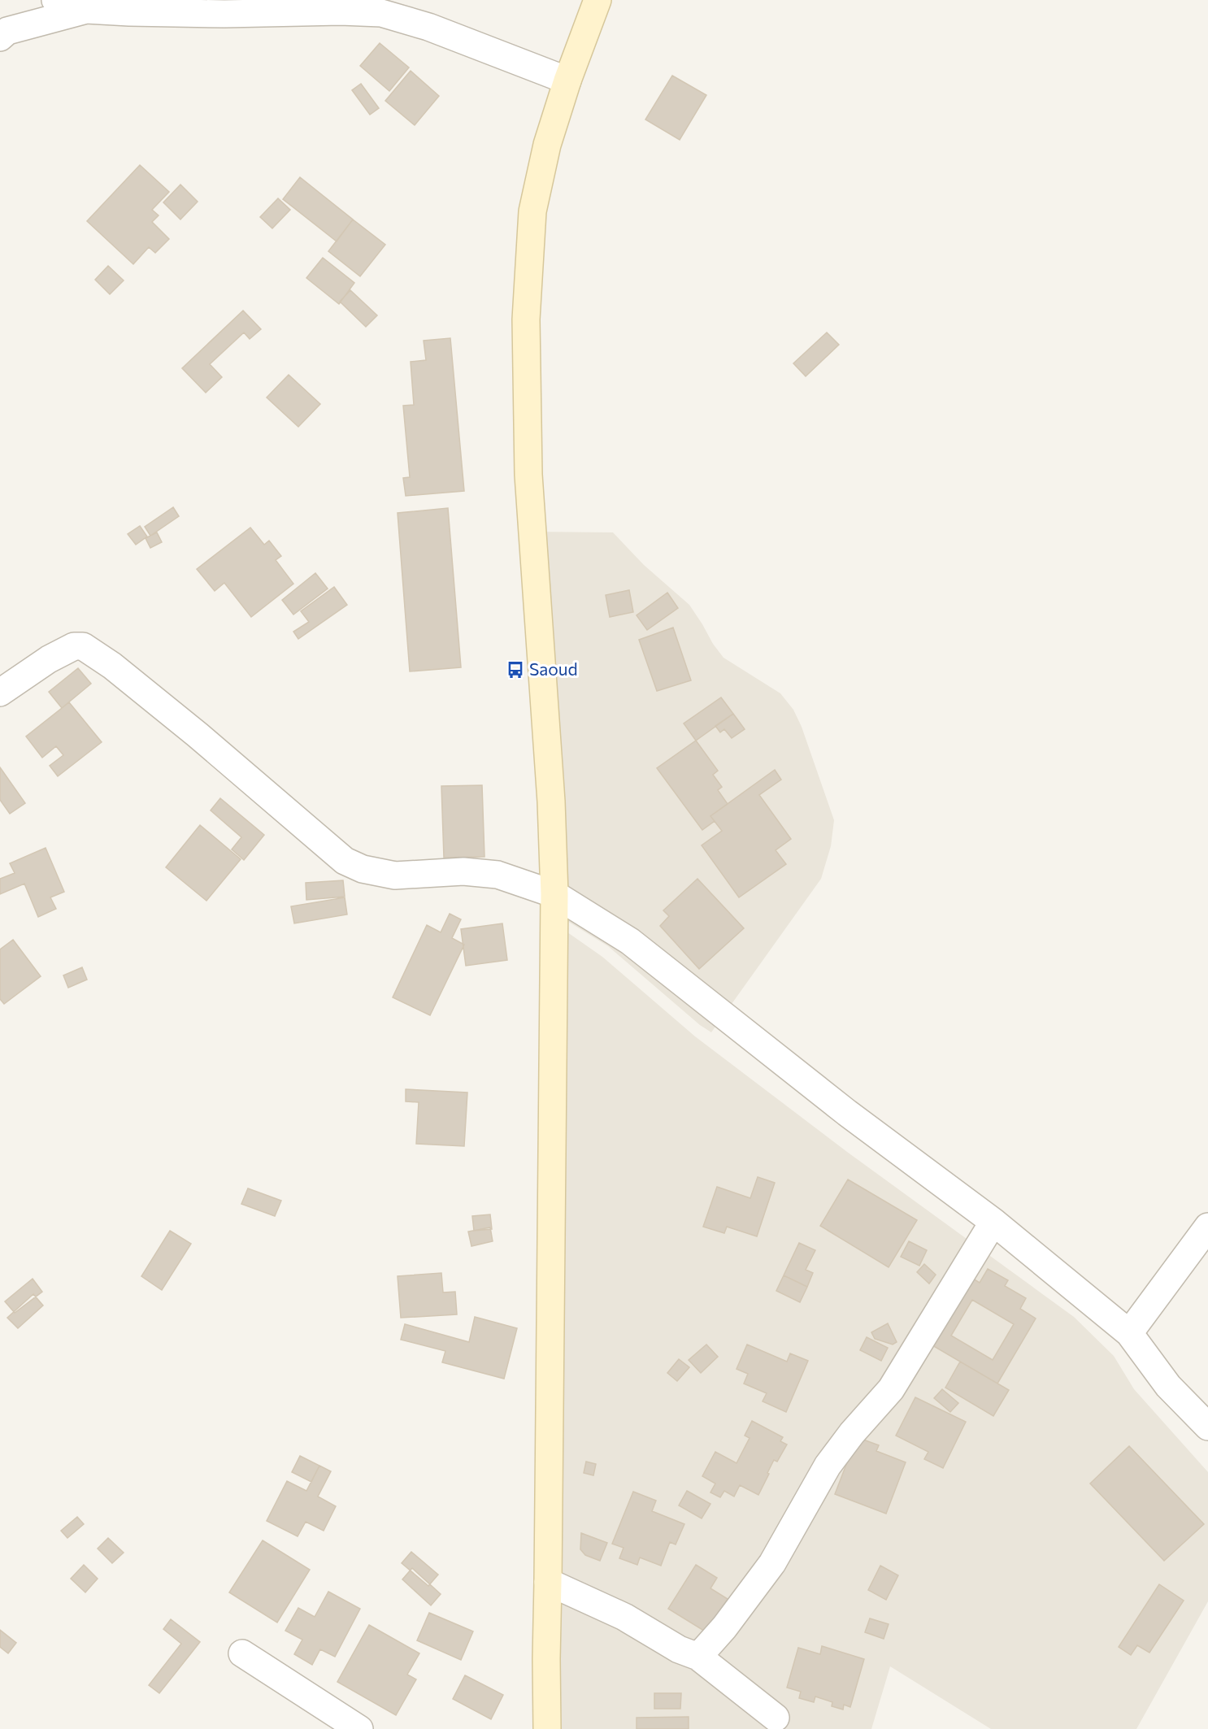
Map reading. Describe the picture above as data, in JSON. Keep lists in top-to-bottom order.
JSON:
{
  "places": {
    "bus stop": ["Saoud"]
  }
}
